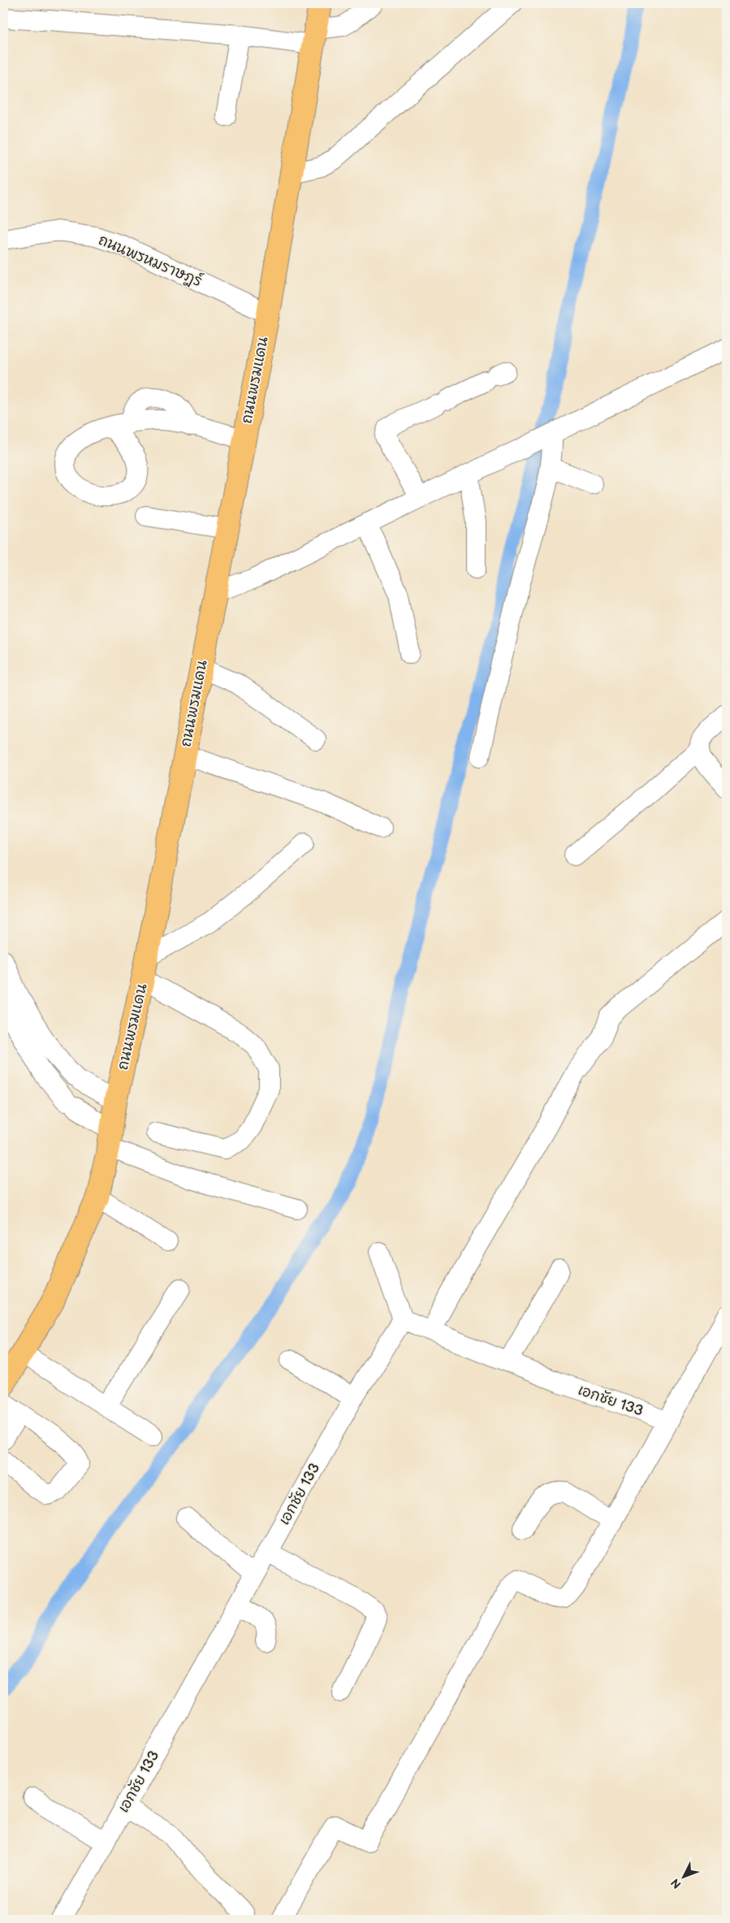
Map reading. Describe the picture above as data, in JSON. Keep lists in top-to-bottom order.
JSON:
{
  "streets": {
    "main road": ["ถนนพรมแดน"],
    "street": ["ถนนพรหมราษฎร์", "เอกชัย 133"]
  },
  "crossings": [
    ["ถนนพรหมราษฎร์", "ถนนพรมแดน"]
  ],
  "north": "bottom left"
}
